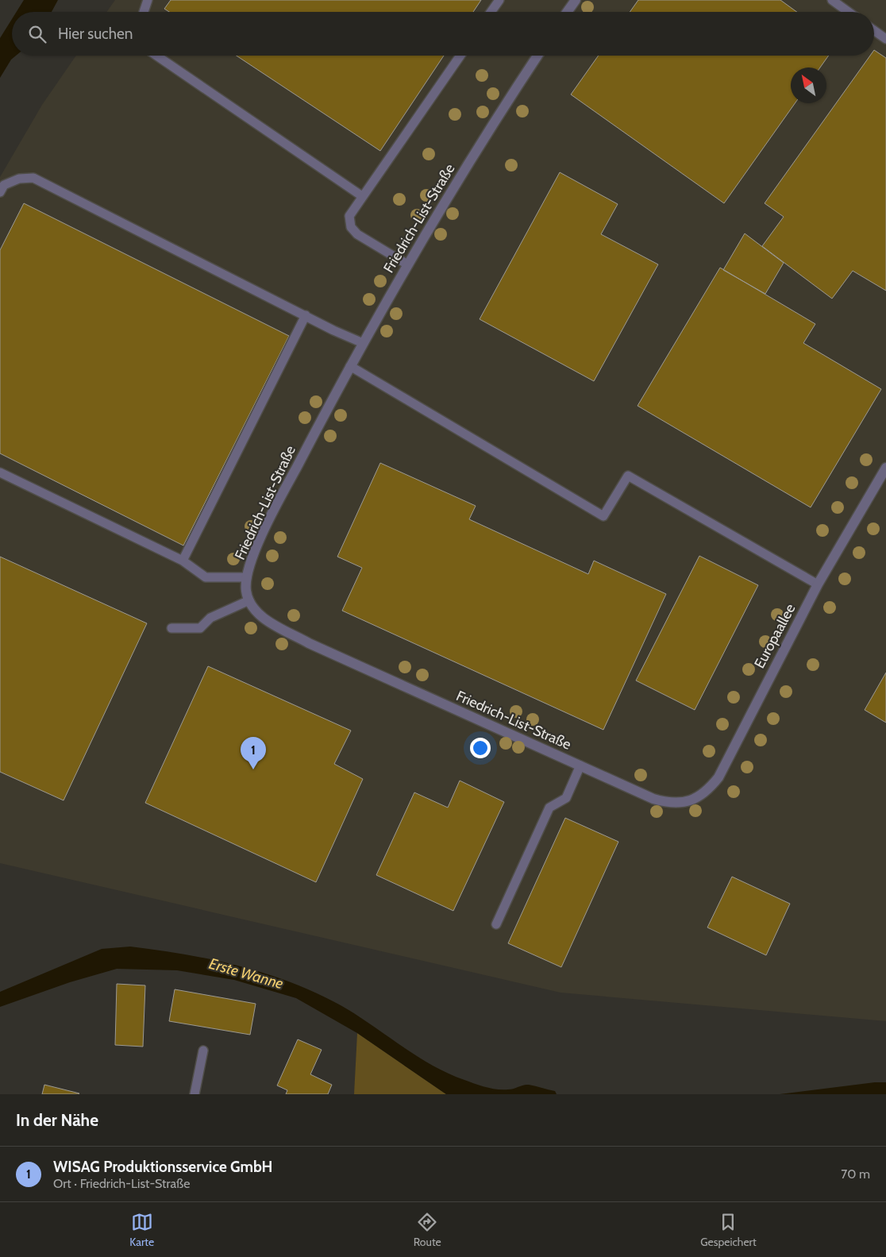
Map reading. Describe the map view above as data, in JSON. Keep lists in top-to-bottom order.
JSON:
{
  "streets": {
    "street": ["Friedrich-List-Straße", "Europaallee"]
  },
  "crossings": [
    ["Friedrich-List-Straße", "Europaallee"]
  ],
  "water": ["Erste Wanne"],
  "north": "top left",
  "page": {
    "search": "Hier suchen",
    "pins": "1",
    "heading": "In der Nähe",
    "list": [
      {
        "mark": "1",
        "name": "WISAG Produktionsservice GmbH",
        "note": "Ort · Friedrich-List-Straße",
        "value": "70 m"
      }
    ],
    "nav": ["Karte", "Route", "Gespeichert"]
  }
}
